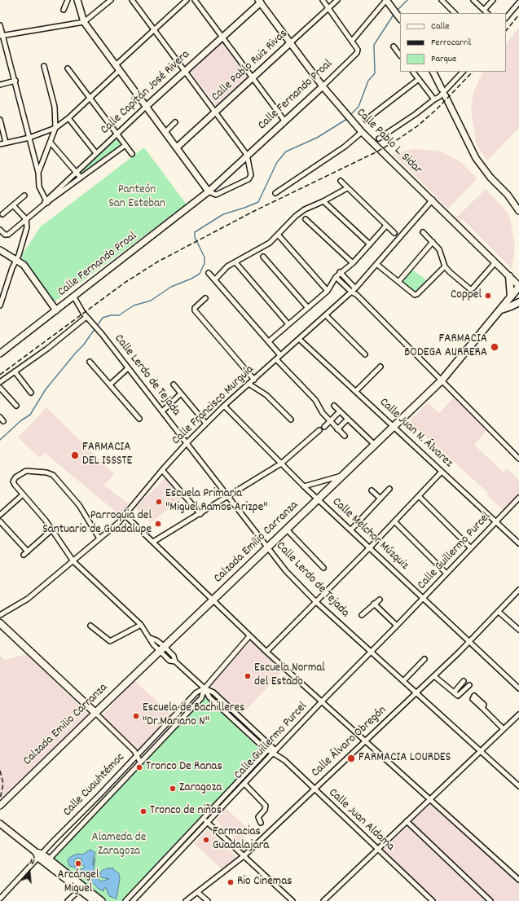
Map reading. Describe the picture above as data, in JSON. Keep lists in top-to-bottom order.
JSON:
{
  "streets": {
    "main road": ["Calzada Emilio Carranza"],
    "street": [
      "Calle Pablo Ruiz Rivas",
      "Calle Capitán José Rivera",
      "Calle Fernando Proal",
      "Calle Pablo L. Sidar",
      "Calle Lerdo de Tejada",
      "Calle Francisco Murguía",
      "Calle Juan N. Álvarez",
      "Calle Melchor Múzquiz",
      "Calle Guillermo Purcel",
      "Calle Álvaro Obregón",
      "Calle Cuauhtémoc",
      "Calle Juan Aldama"
    ]
  },
  "crossings": [
    ["Calle Pablo Ruiz Rivas", "Calle Pablo L. Sidar"],
    ["Calle Capitán José Rivera", "Calle Pablo L. Sidar"],
    ["Calle Fernando Proal", "Calle Pablo L. Sidar"],
    ["Calle Fernando Proal", "Calle Lerdo de Tejada"],
    ["Calle Pablo L. Sidar", "Calle Francisco Murguía"],
    ["Calle Pablo L. Sidar", "Calzada Emilio Carranza"],
    ["Calle Lerdo de Tejada", "Calle Francisco Murguía"],
    ["Calle Lerdo de Tejada", "Calzada Emilio Carranza"],
    ["Calle Lerdo de Tejada", "Calle Guillermo Purcel"],
    ["Calle Lerdo de Tejada", "Calle Álvaro Obregón"],
    ["Calle Francisco Murguía", "Calle Juan N. Álvarez"],
    ["Calle Francisco Murguía", "Calle Melchor Múzquiz"],
    ["Calle Francisco Murguía", "Calle Juan Aldama"],
    ["Calle Juan N. Álvarez", "Calzada Emilio Carranza"],
    ["Calle Juan N. Álvarez", "Calle Guillermo Purcel"],
    ["Calle Melchor Múzquiz", "Calzada Emilio Carranza"],
    ["Calle Melchor Múzquiz", "Calle Guillermo Purcel"],
    ["Calle Melchor Múzquiz", "Calle Álvaro Obregón"],
    ["Calzada Emilio Carranza", "Calle Juan Aldama"],
    ["Calle Guillermo Purcel", "Calle Juan Aldama"],
    ["Calle Álvaro Obregón", "Calle Juan Aldama"],
    ["Calle Cuauhtémoc", "Calle Juan Aldama"]
  ],
  "parks": ["Panteón San Esteban", "Alameda de Zaragoza"],
  "places": [
    "Coppel",
    "FARMACIA BODEGA AURRERA",
    "FARMACIA DEL ISSSTE",
    "Escuela Primaria \"Miguel Ramos Arizpe\"",
    "Parroquia del Santuario de Guadalupe",
    "Escuela Normal del Estado",
    "Escuela de Bachilleres \"Dr.Mariano N\"",
    "FARMACIA LOURDES",
    "Tronco De Ranas",
    "Zaragoza",
    "Tronco de niños",
    "Farmacias Guadalajara",
    "Arcángel Miguel",
    "Rio Cinemas"
  ],
  "legend": ["Calle", "Ferrocarril", "Parque"],
  "north": "top"
}
